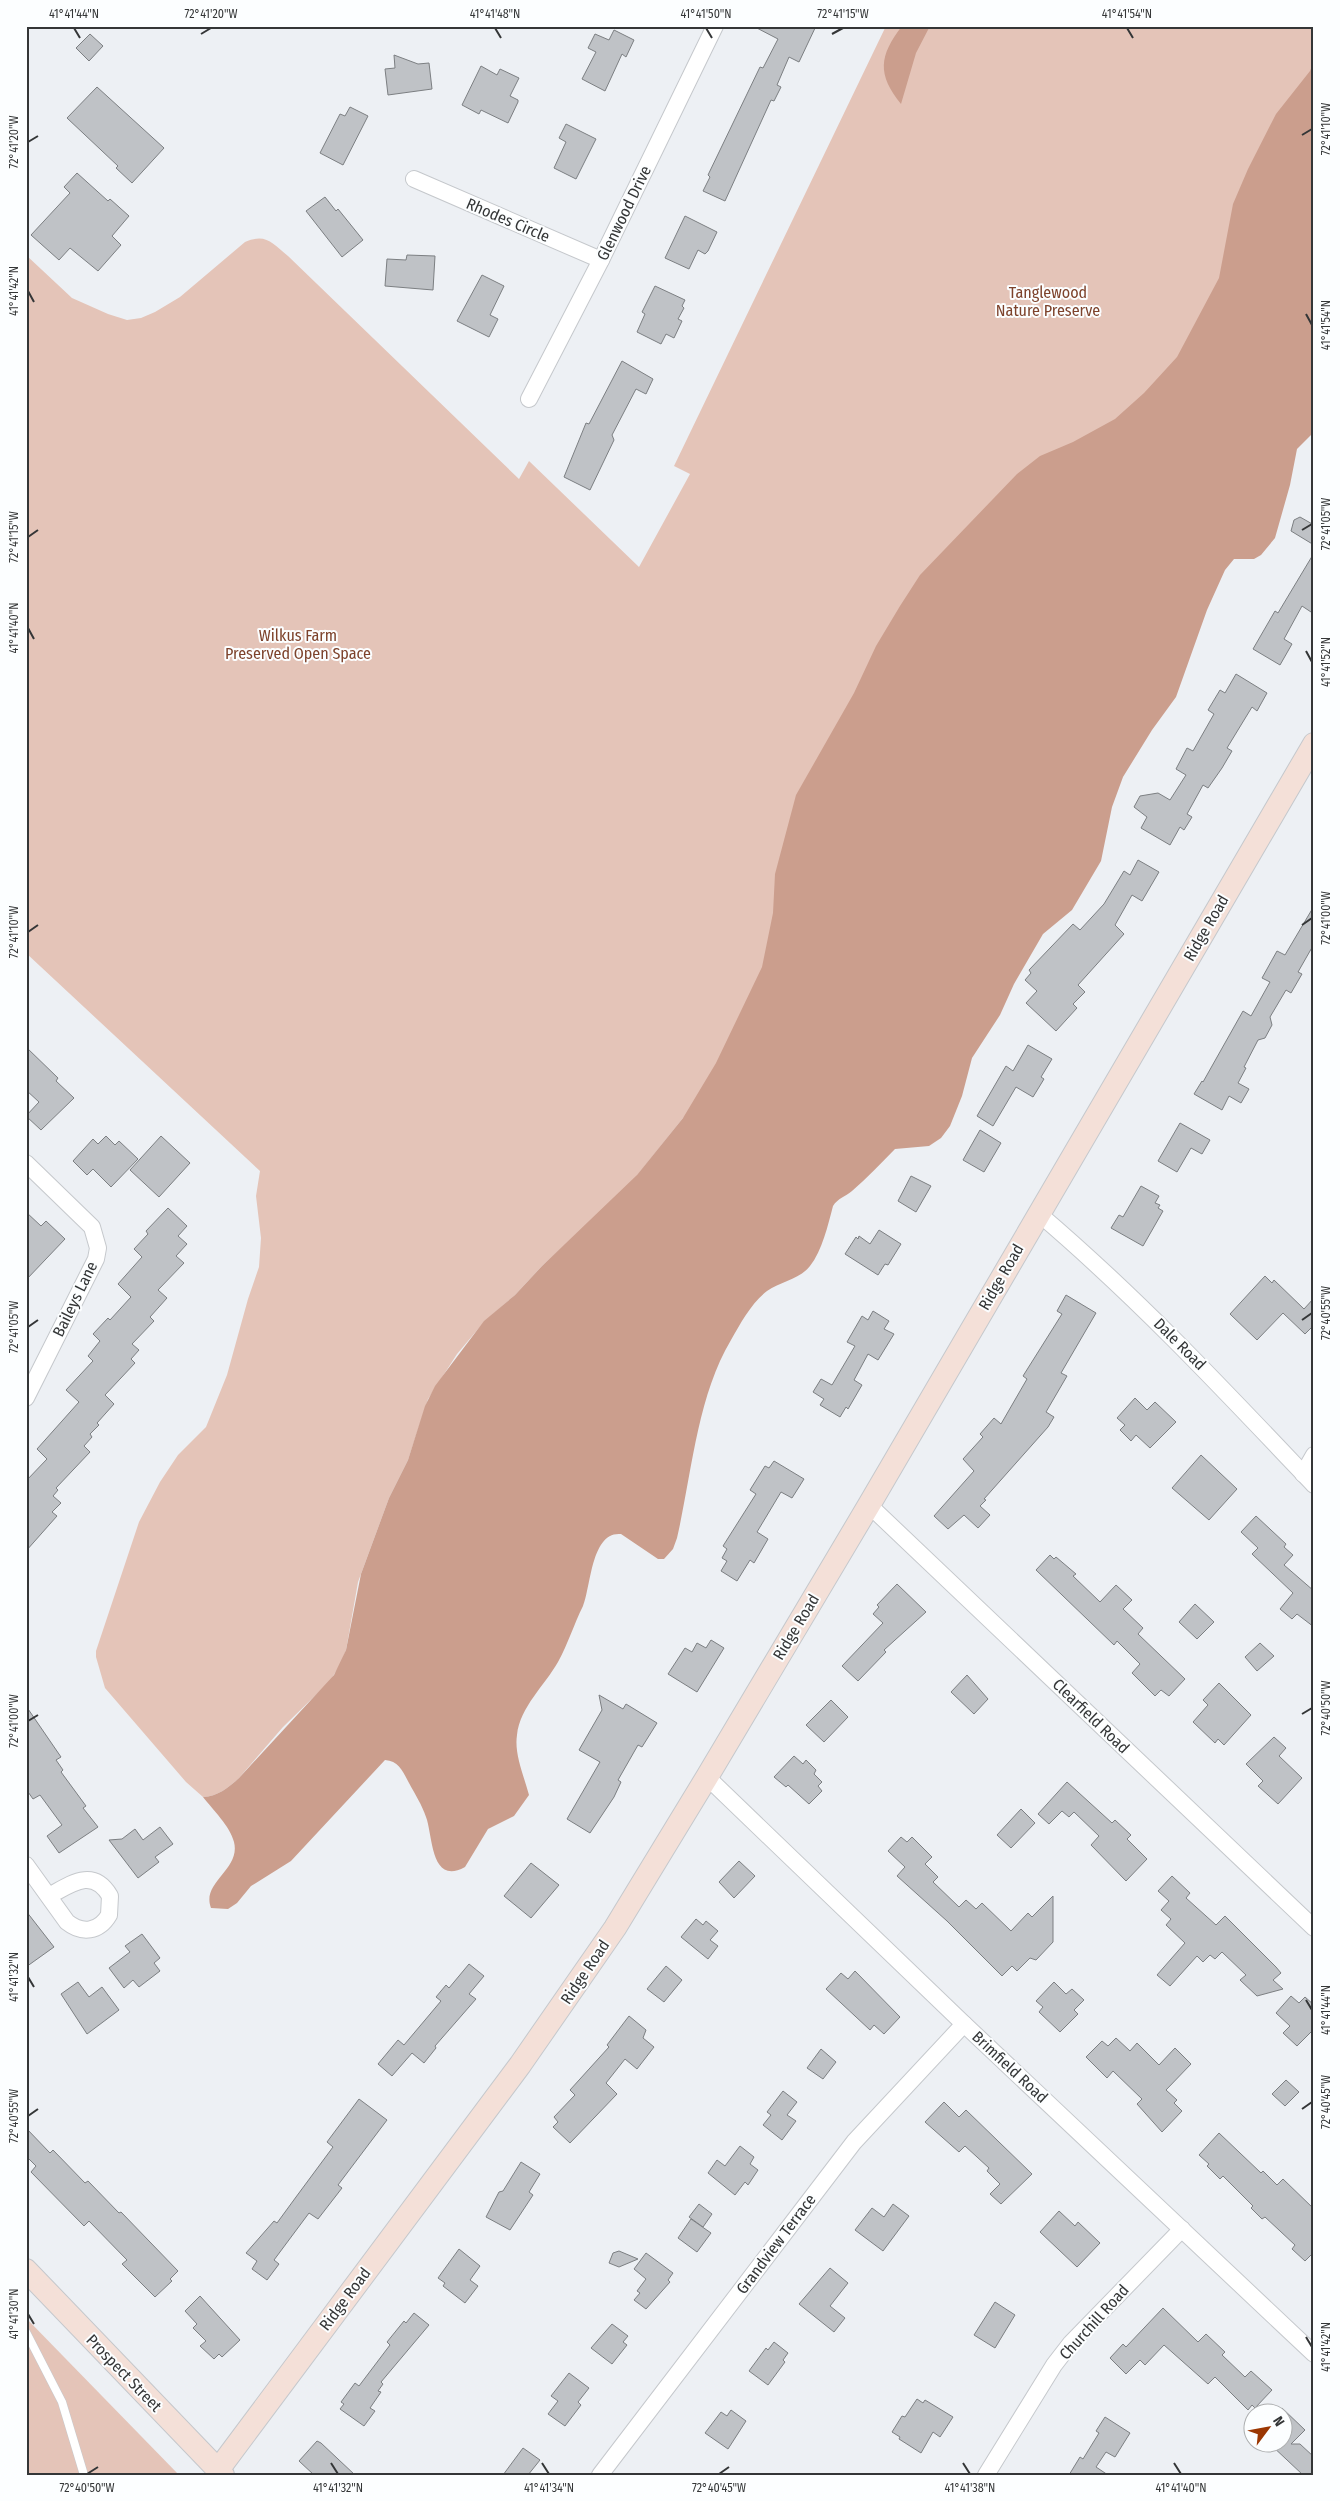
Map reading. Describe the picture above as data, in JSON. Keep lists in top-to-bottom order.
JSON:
{
  "streets": {
    "street": [
      "Glenwood Drive",
      "Rhodes Circle",
      "Ridge Road",
      "Baileys Lane",
      "Dale Road",
      "Clearfield Road",
      "Brimfield Road",
      "Grandview Terrace",
      "Churchill Road",
      "Prospect Street"
    ]
  },
  "crossings": [
    ["Glenwood Drive", "Rhodes Circle"],
    ["Ridge Road", "Dale Road"],
    ["Ridge Road", "Clearfield Road"],
    ["Ridge Road", "Brimfield Road"],
    ["Ridge Road", "Prospect Street"],
    ["Brimfield Road", "Grandview Terrace"],
    ["Brimfield Road", "Churchill Road"]
  ],
  "parks": ["Tanglewood Nature Preserve", "Wilkus Farm Preserved Open Space"],
  "north": "top right",
  "coordinates": [
    "41°41'44\"N",
    "72°41'20\"W",
    "41°41'48\"N",
    "41°41'50\"N",
    "72°41'15\"W",
    "41°41'54\"N",
    "72°41'10\"W",
    "41°41'42\"N",
    "72°41'05\"W",
    "41°41'40\"N",
    "41°41'52\"N",
    "72°41'00\"W",
    "72°40'55\"W",
    "72°40'50\"W",
    "41°41'32\"N",
    "72°40'45\"W",
    "41°41'30\"N",
    "41°41'34\"N",
    "41°41'38\"N"
  ]
}
